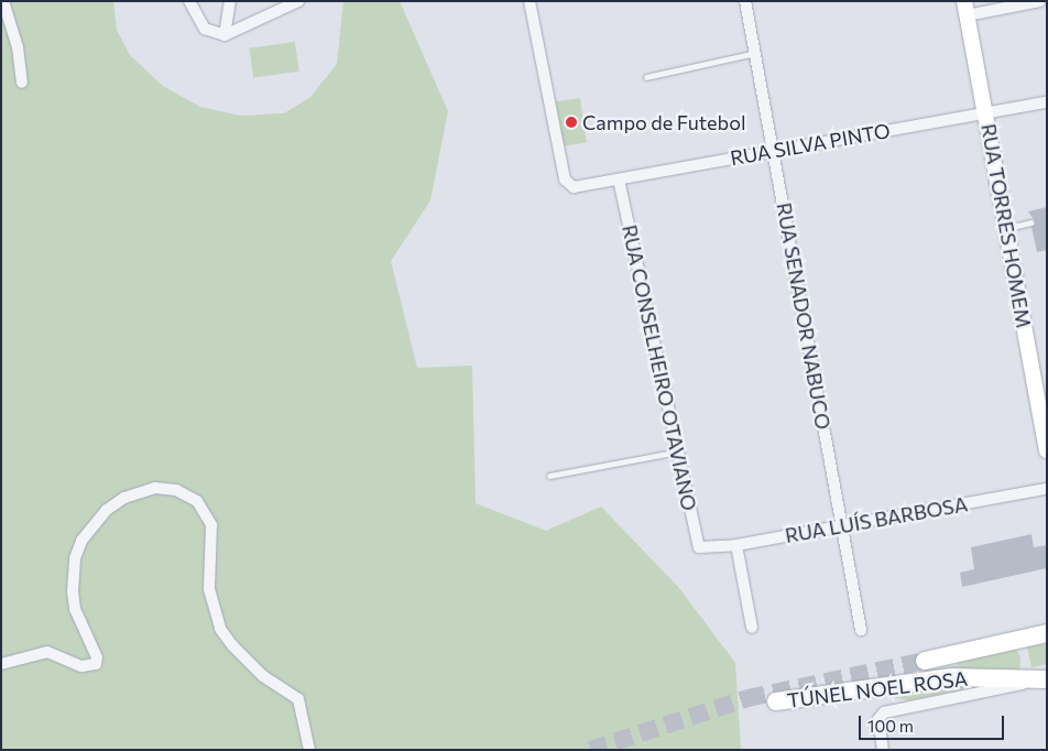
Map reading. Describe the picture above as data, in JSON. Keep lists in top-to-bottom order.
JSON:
{
  "streets": {
    "main road": ["TÚNEL NOEL ROSA"],
    "street": [
      "RUA SILVA PINTO",
      "RUA TORRES HOMEM",
      "RUA SENADOR NABUCO",
      "RUA CONSELHEIRO OTAVIANO",
      "RUA LUÍS BARBOSA"
    ]
  },
  "crossings": [
    ["RUA SILVA PINTO", "RUA TORRES HOMEM"],
    ["RUA SILVA PINTO", "RUA SENADOR NABUCO"],
    ["RUA SILVA PINTO", "RUA CONSELHEIRO OTAVIANO"],
    ["RUA SENADOR NABUCO", "RUA LUÍS BARBOSA"],
    ["RUA CONSELHEIRO OTAVIANO", "RUA LUÍS BARBOSA"]
  ],
  "places": ["Campo de Futebol"],
  "scale_bar": "100 m"
}
